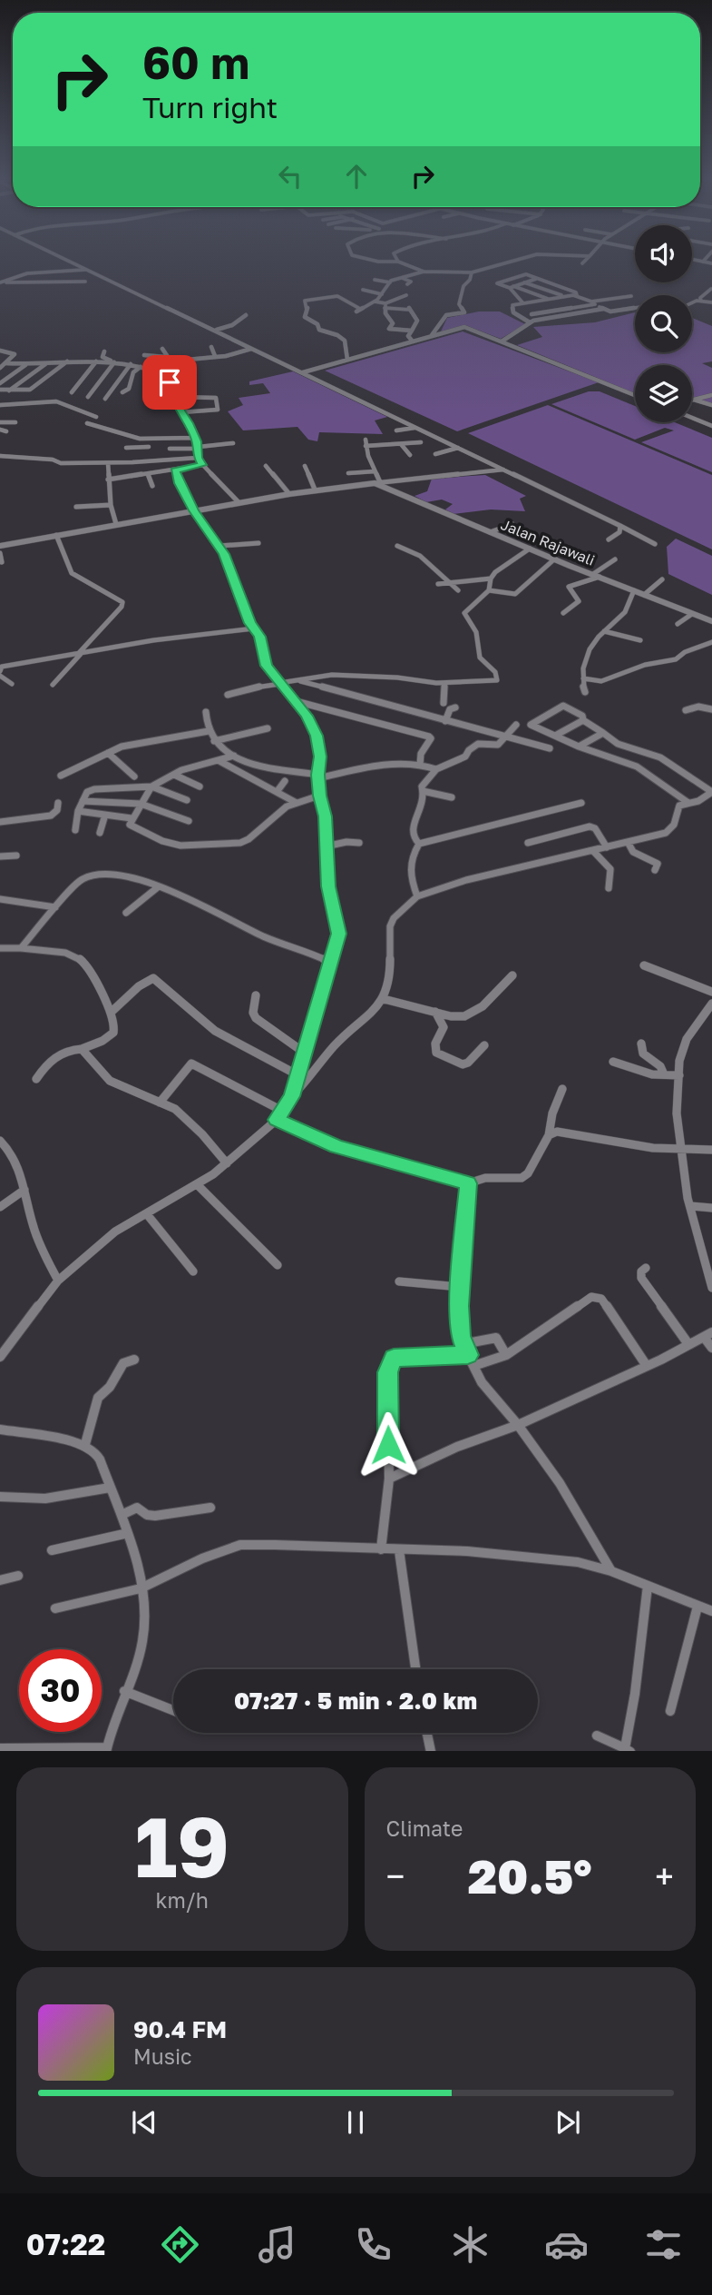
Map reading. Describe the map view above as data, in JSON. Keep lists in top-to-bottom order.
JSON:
{
  "streets": {
    "street": ["Jalan Rajawali"]
  },
  "page": {
    "turn": ["60 m", "Turn right"],
    "limit": "30",
    "trip": "07:27 · 5 min · 2.0 km",
    "tile": [
      ["19", "km/h"],
      "Climate"
    ],
    "heat": ["−", "20.5°", "+"],
    "song": ["90.4 FM", "Music"],
    "tabs": "07:22"
  }
}
